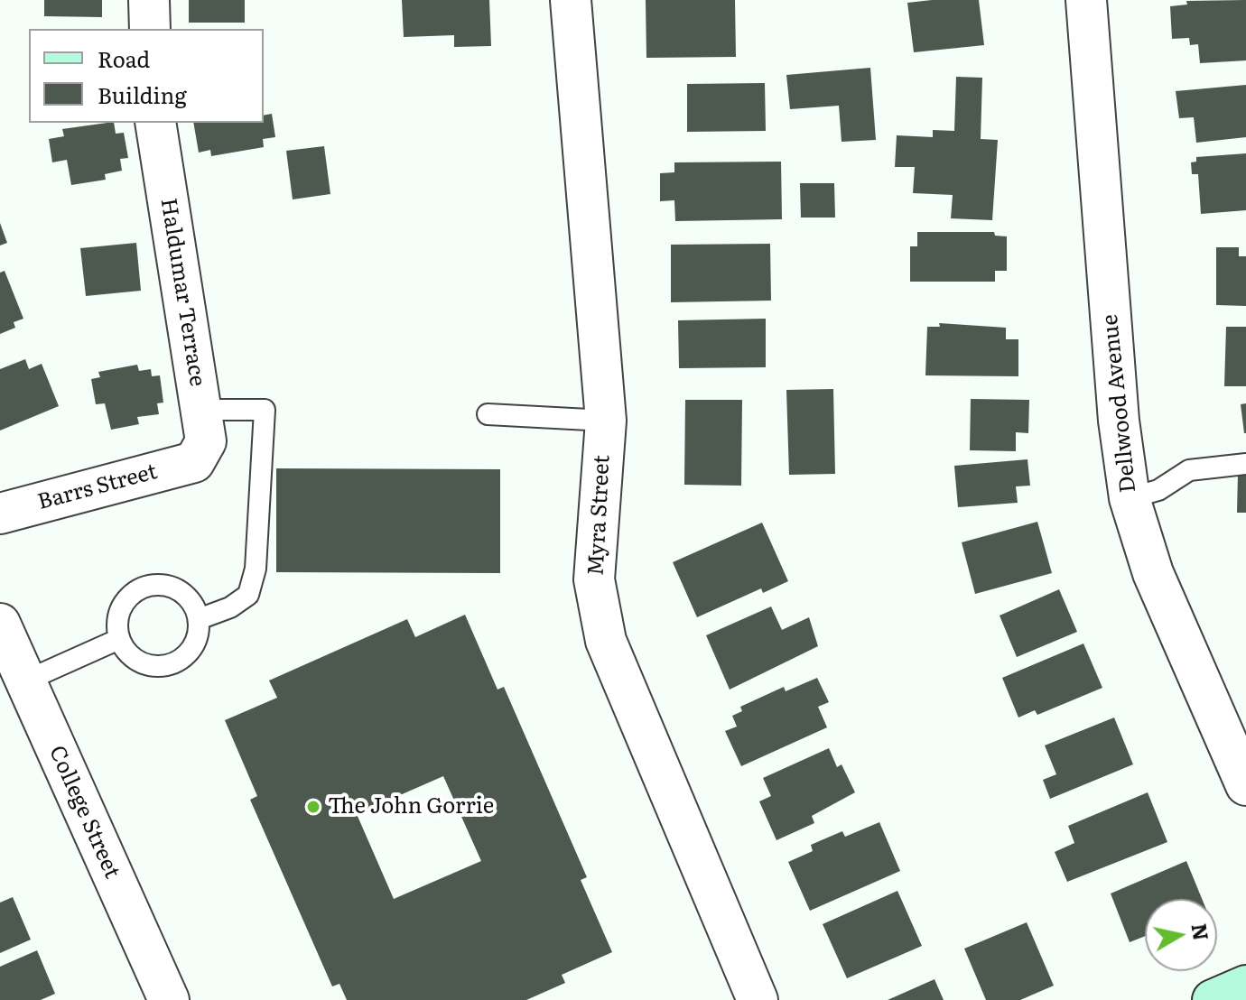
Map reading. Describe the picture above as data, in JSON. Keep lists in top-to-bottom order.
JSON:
{
  "streets": {
    "street": [
      "Haldumar Terrace",
      "Dellwood Avenue",
      "Barrs Street",
      "Myra Street",
      "College Street"
    ]
  },
  "crossings": [
    ["Haldumar Terrace", "Barrs Street"]
  ],
  "places": ["The John Gorrie"],
  "legend": ["Road", "Building"],
  "north": "right"
}
